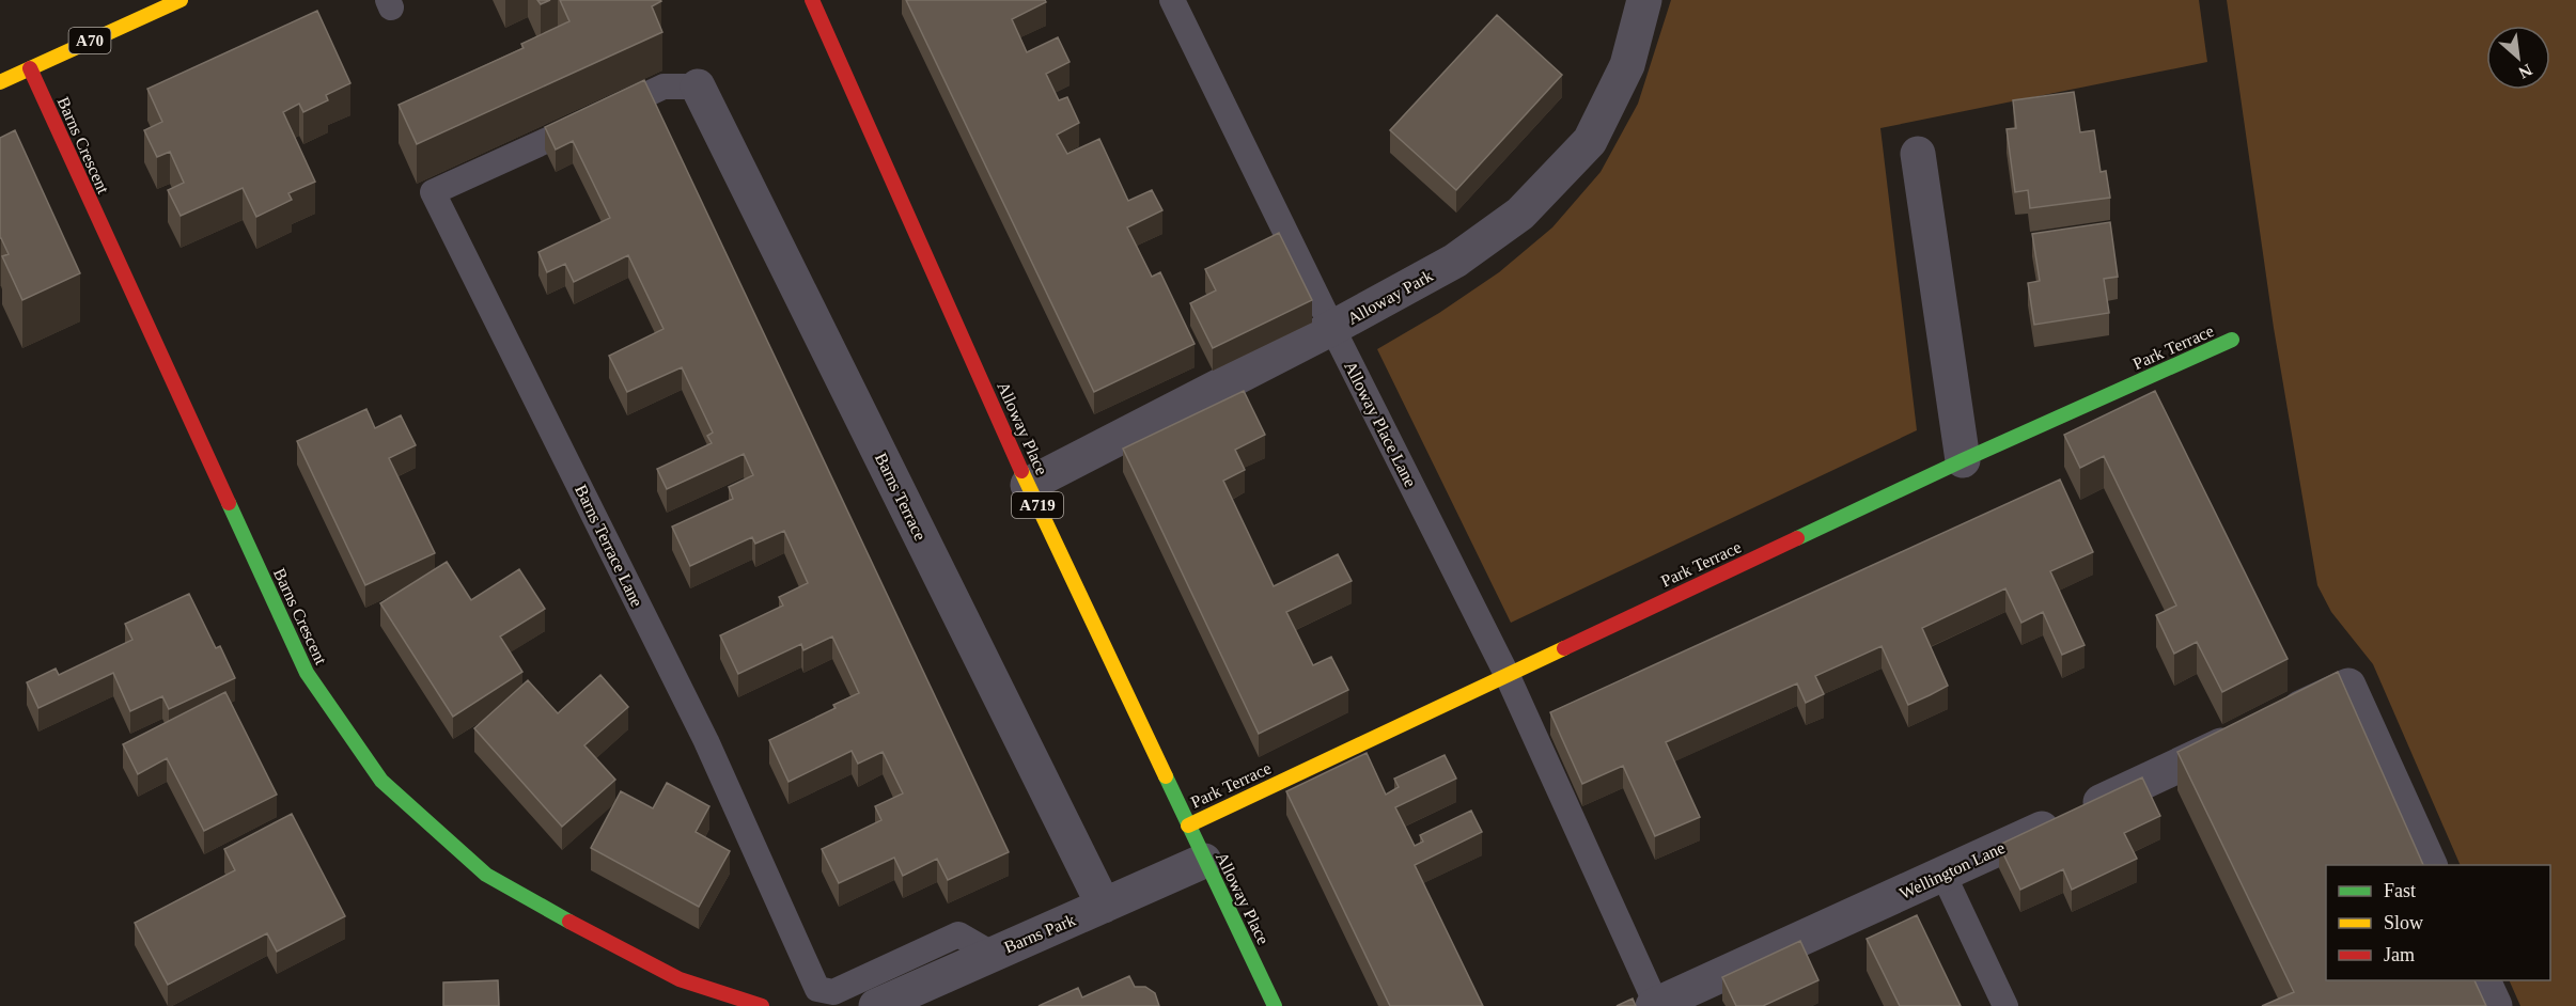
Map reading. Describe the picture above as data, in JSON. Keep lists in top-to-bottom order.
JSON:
{
  "streets": {
    "street": [
      "A70",
      "Barns Crescent",
      "Alloway Park",
      "Park Terrace",
      "Alloway Place",
      "Barns Terrace",
      "A719",
      "Wellington Lane",
      "Barns Park"
    ],
    "lane": ["Alloway Place Lane", "Barns Terrace Lane"]
  },
  "crossings": [
    ["A70", "Barns Crescent"],
    ["Alloway Park", "Alloway Place Lane"],
    ["Alloway Park", "Alloway Place"],
    ["Park Terrace", "Alloway Place Lane"],
    ["Park Terrace", "Alloway Place"],
    ["Alloway Place Lane", "Wellington Lane"],
    ["Alloway Place", "Barns Park"],
    ["Barns Terrace", "Barns Terrace Lane"],
    ["Barns Terrace", "Barns Park"],
    ["Barns Terrace Lane", "Barns Park"]
  ],
  "legend": ["Fast", "Slow", "Jam"],
  "north": "bottom right"
}
